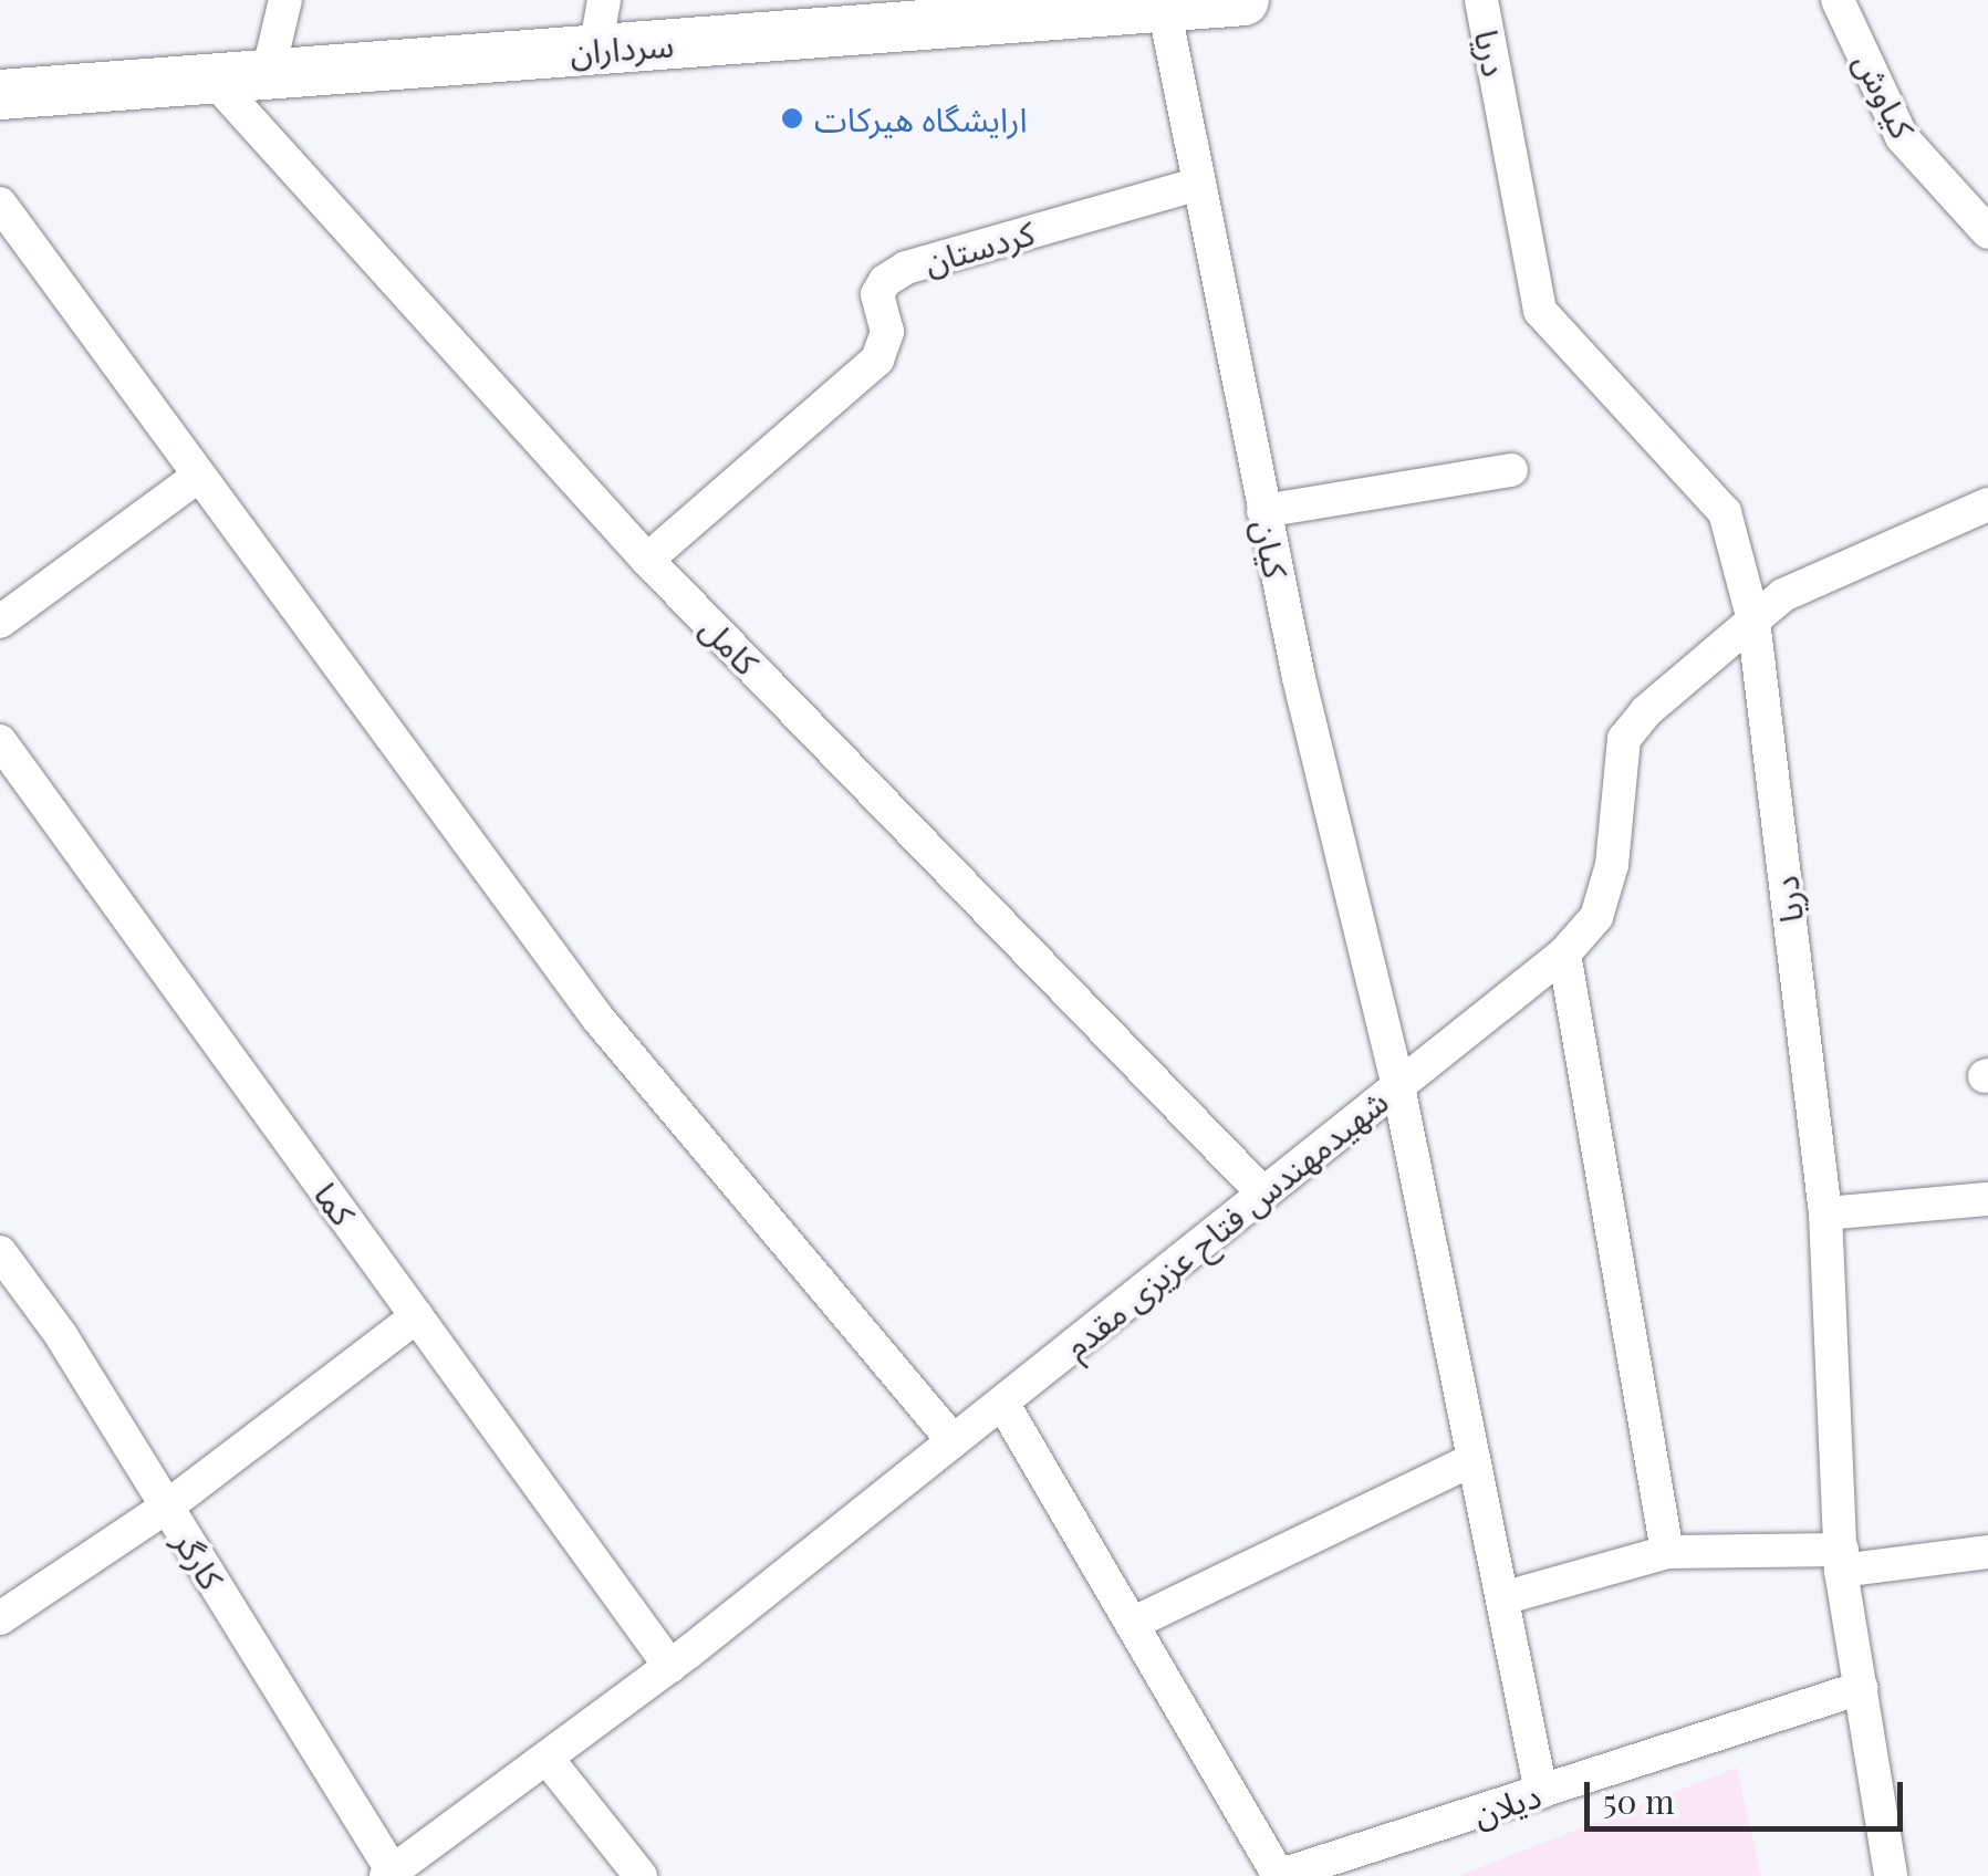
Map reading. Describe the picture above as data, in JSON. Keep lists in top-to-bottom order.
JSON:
{
  "streets": {
    "street": [
      "سرداران",
      "دریا",
      "کیاوش",
      "کردستان",
      "کیان",
      "کامل",
      "کما",
      "شهیدمهندس فتاح عزیزی مقدم",
      "کارگر",
      "دیلان"
    ]
  },
  "crossings": [
    ["سرداران", "کیان"],
    ["سرداران", "کامل"],
    ["دریا", "شهیدمهندس فتاح عزیزی مقدم"],
    ["دریا", "دیلان"],
    ["کردستان", "کیان"],
    ["کردستان", "کامل"],
    ["کیان", "شهیدمهندس فتاح عزیزی مقدم"],
    ["کیان", "دیلان"],
    ["کامل", "شهیدمهندس فتاح عزیزی مقدم"],
    ["کما", "شهیدمهندس فتاح عزیزی مقدم"],
    ["شهیدمهندس فتاح عزیزی مقدم", "کارگر"]
  ],
  "places": ["ارایشگاە هیرکات"],
  "scale_bar": "50 m"
}
